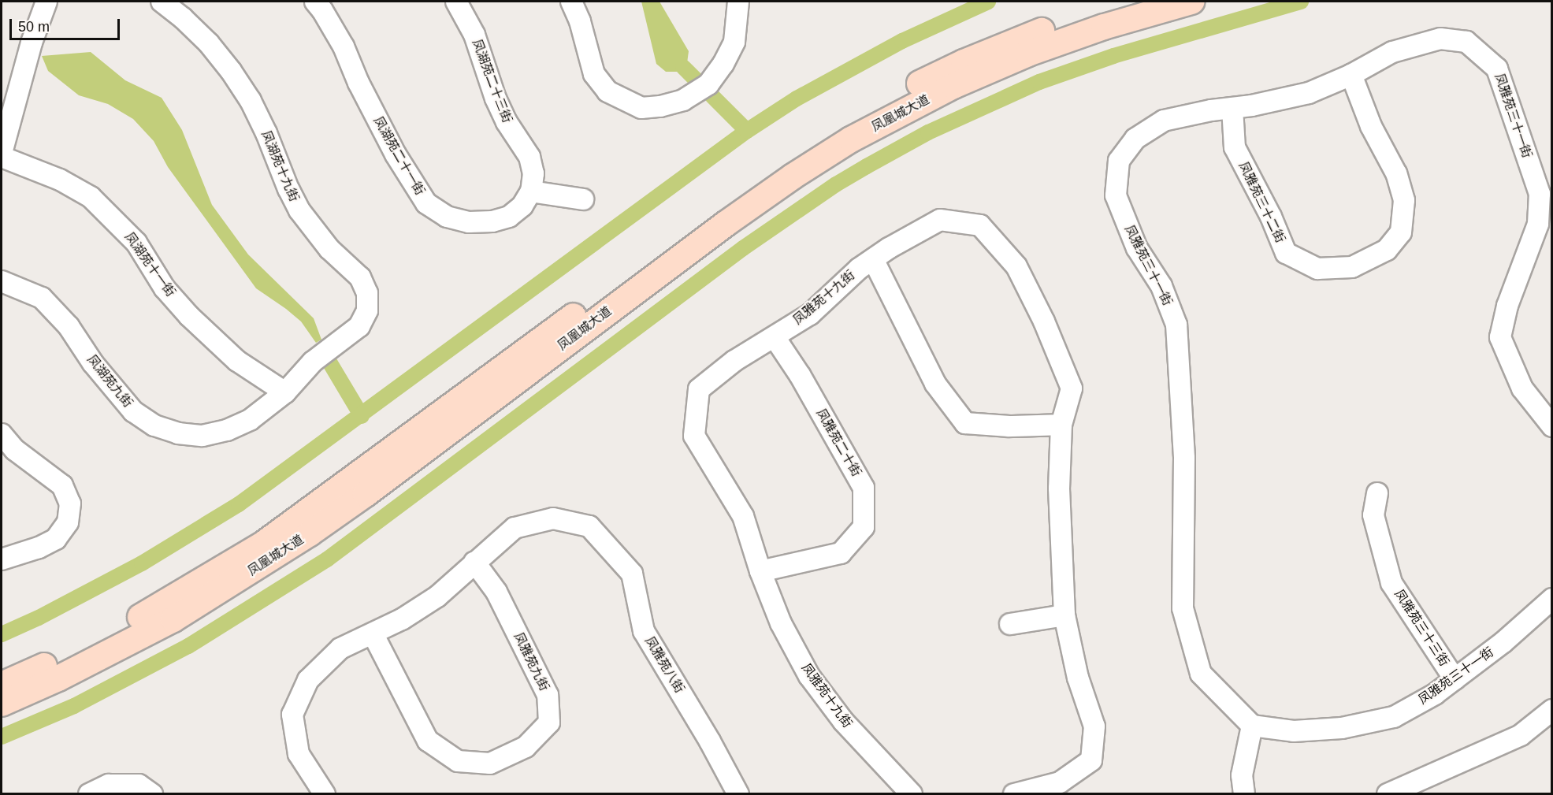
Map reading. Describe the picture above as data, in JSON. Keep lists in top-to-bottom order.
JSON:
{
  "streets": {
    "main road": ["凤凰城大道"],
    "street": [
      "凤湖苑二十三街",
      "凤雅苑三十一街",
      "凤湖苑二十一街",
      "凤湖苑十九街",
      "凤雅苑三十二街",
      "凤湖苑十一街",
      "凤雅苑十九街",
      "凤湖苑九街",
      "凤雅苑二十街",
      "凤雅苑三十三街",
      "凤雅苑九街",
      "凤雅苑八街"
    ]
  },
  "crossings": [
    ["凤湖苑二十三街", "凤湖苑二十一街"],
    ["凤雅苑三十一街", "凤雅苑三十二街"],
    ["凤雅苑三十一街", "凤雅苑三十三街"],
    ["凤湖苑十九街", "凤湖苑十一街"],
    ["凤湖苑十九街", "凤湖苑九街"],
    ["凤湖苑十一街", "凤湖苑九街"],
    ["凤雅苑十九街", "凤雅苑二十街"],
    ["凤雅苑九街", "凤雅苑八街"]
  ],
  "scale_bar": "50 m"
}
